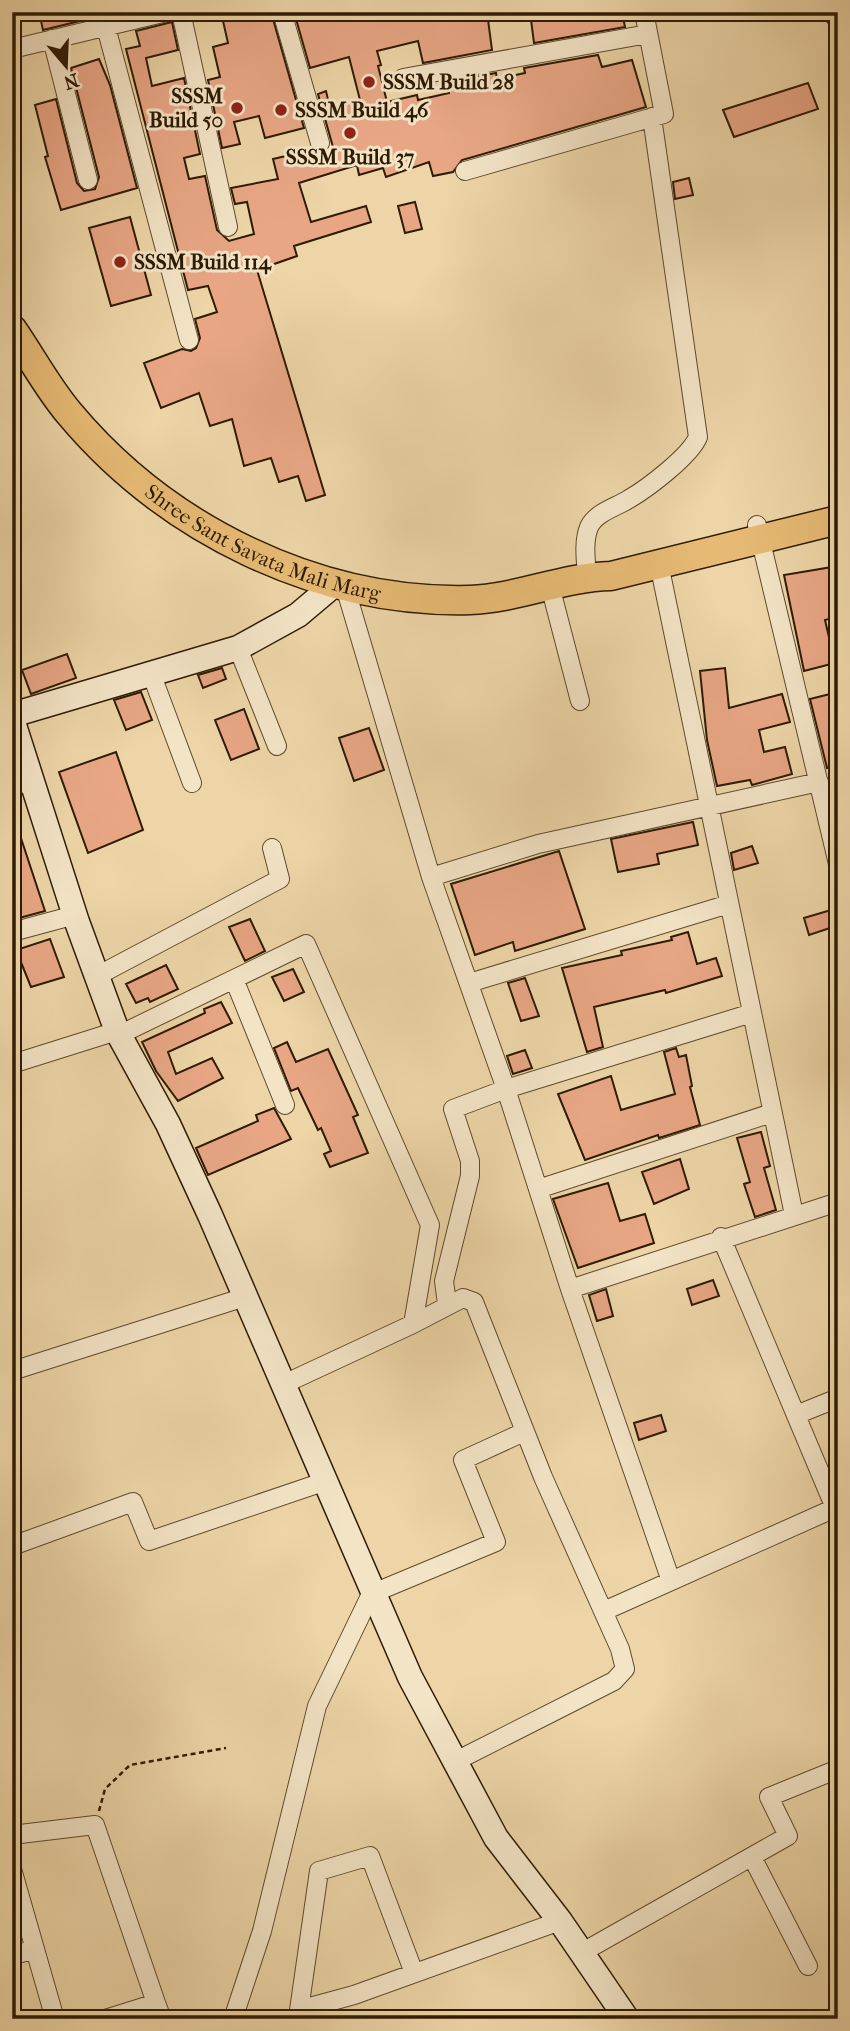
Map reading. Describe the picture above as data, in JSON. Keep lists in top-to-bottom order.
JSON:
{
  "streets": {
    "main road": ["Shree Sant Savata Mali Marg"]
  },
  "places": [
    "SSSM Build 28",
    "SSSM Build 50",
    "SSSM Build 46",
    "SSSM Build 37",
    "SSSM Build 114"
  ],
  "north": "bottom"
}
